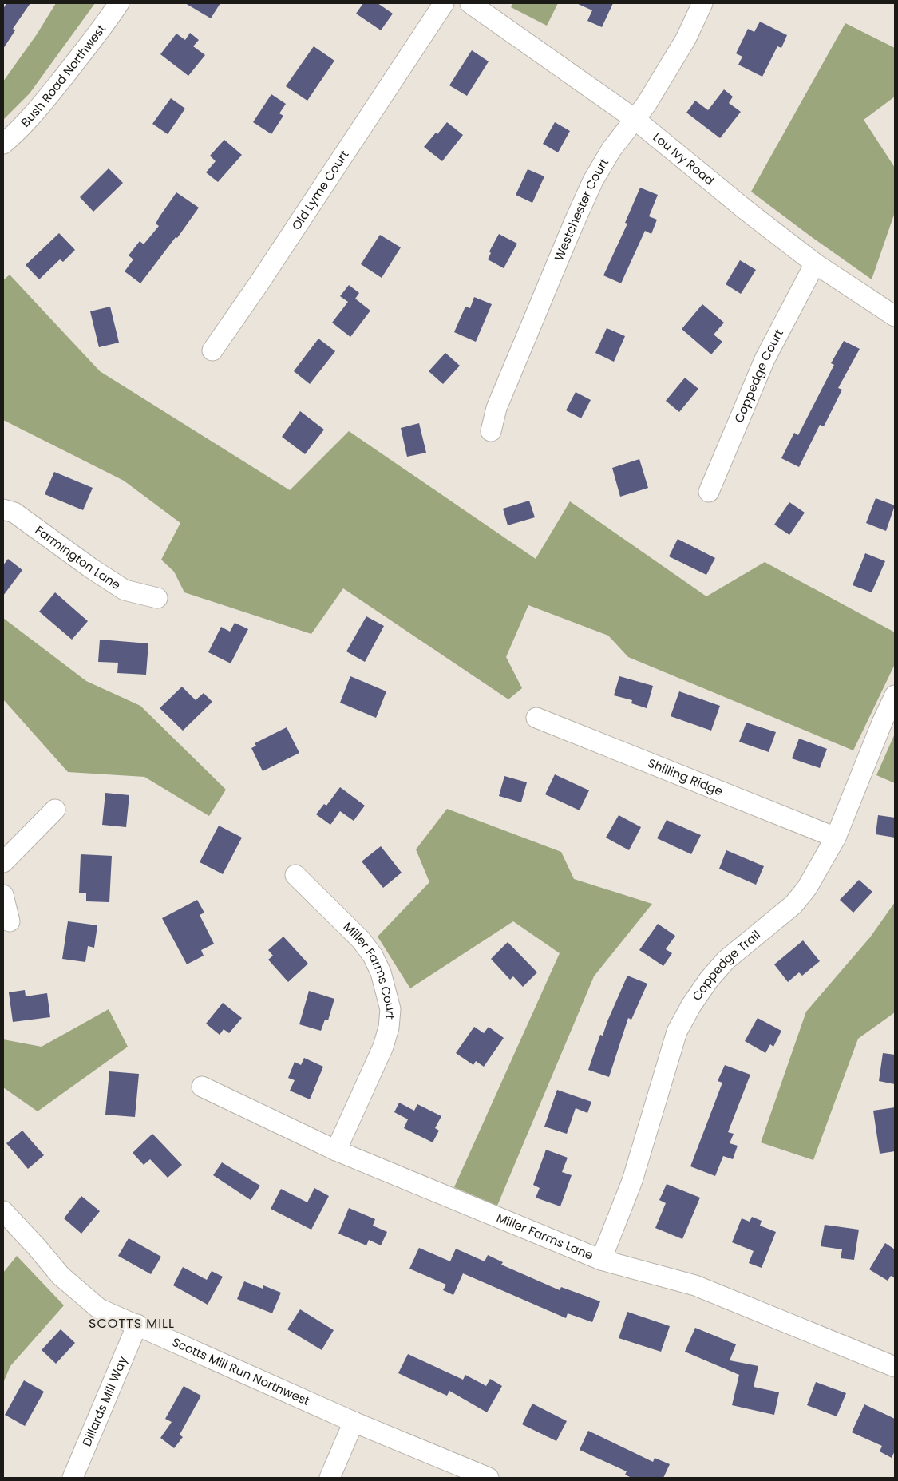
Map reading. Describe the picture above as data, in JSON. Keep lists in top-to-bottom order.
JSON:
{
  "streets": {
    "street": [
      "Bush Road Northwest",
      "Lou Ivy Road",
      "Old Lyme Court",
      "Westchester Court",
      "Coppedge Court",
      "Farmington Lane",
      "Shilling Ridge",
      "Coppedge Trail",
      "Miller Farms Court",
      "Miller Farms Lane",
      "Scotts Mill Run Northwest",
      "Dillards Mill Way"
    ]
  },
  "crossings": [
    ["Lou Ivy Road", "Westchester Court"],
    ["Lou Ivy Road", "Coppedge Court"],
    ["Shilling Ridge", "Coppedge Trail"],
    ["Coppedge Trail", "Miller Farms Lane"],
    ["Miller Farms Court", "Miller Farms Lane"],
    ["Scotts Mill Run Northwest", "Dillards Mill Way"]
  ],
  "districts": ["SCOTTS MILL"]
}
